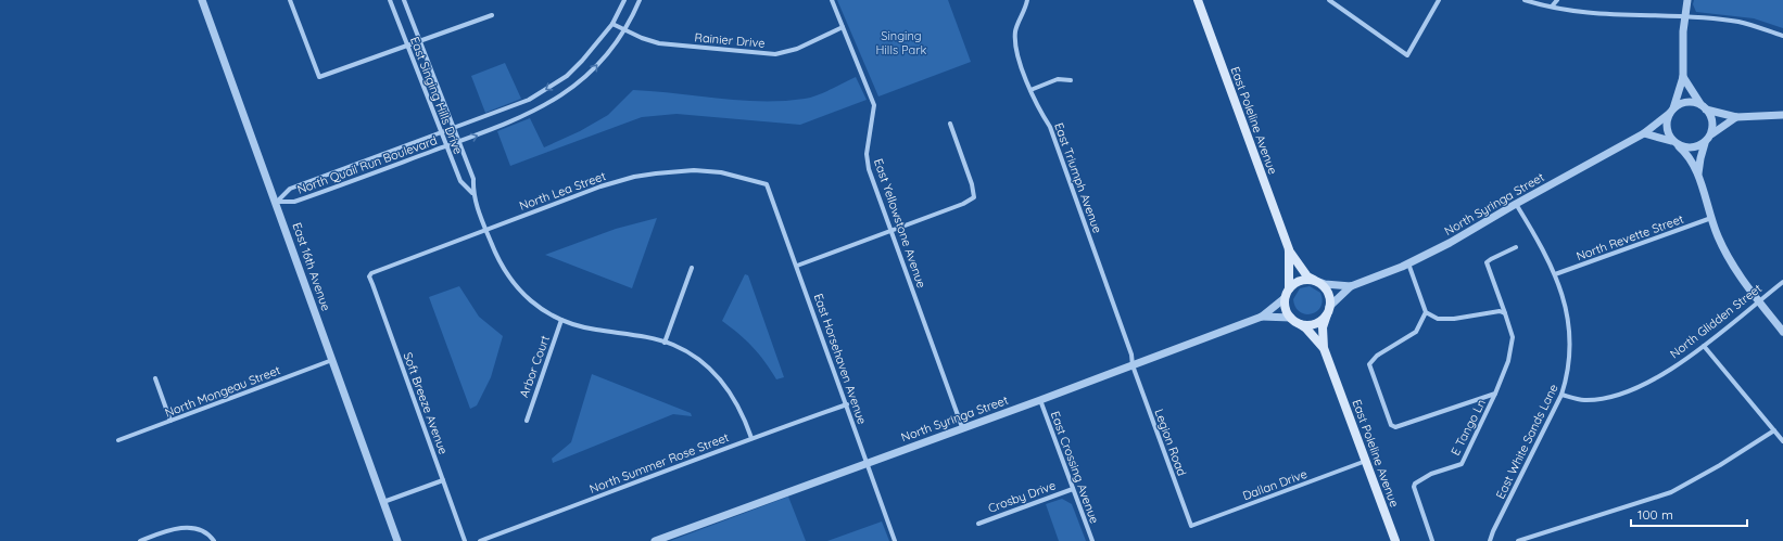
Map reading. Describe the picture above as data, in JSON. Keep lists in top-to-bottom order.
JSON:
{
  "streets": {
    "main road": ["East Poleline Avenue"],
    "street": [
      "Rainier Drive",
      "East Singing Hills Drive",
      "North Quail Run Boulevard",
      "East Triumph Avenue",
      "North Lea Street",
      "North Syringa Street",
      "East Yellowstone Avenue",
      "North Revette Street",
      "East 16th Avenue",
      "North Glidden Street",
      "East Horsehaven Avenue",
      "Arbor Court",
      "North Mongeau Street",
      "Soft Breeze Avenue",
      "E Tango Ln",
      "East White Sands Lane",
      "Legion Road",
      "North Summer Rose Street",
      "East Crossing Avenue",
      "Dallan Drive",
      "Crosby Drive"
    ]
  },
  "crossings": [
    ["Rainier Drive", "North Quail Run Boulevard"],
    ["Rainier Drive", "East Yellowstone Avenue"],
    ["East Singing Hills Drive", "North Quail Run Boulevard"],
    ["East Singing Hills Drive", "North Lea Street"],
    ["East Singing Hills Drive", "Arbor Court"],
    ["East Singing Hills Drive", "North Summer Rose Street"],
    ["East Poleline Avenue", "North Syringa Street"],
    ["East Poleline Avenue", "Dallan Drive"],
    ["North Quail Run Boulevard", "East 16th Avenue"],
    ["East Triumph Avenue", "North Syringa Street"],
    ["East Triumph Avenue", "Legion Road"],
    ["North Lea Street", "East Horsehaven Avenue"],
    ["North Lea Street", "Soft Breeze Avenue"],
    ["North Syringa Street", "East Yellowstone Avenue"],
    ["North Syringa Street", "East Horsehaven Avenue"],
    ["North Syringa Street", "East White Sands Lane"],
    ["North Syringa Street", "Legion Road"],
    ["North Syringa Street", "East Crossing Avenue"],
    ["North Revette Street", "East White Sands Lane"],
    ["East 16th Avenue", "North Mongeau Street"],
    ["North Glidden Street", "East White Sands Lane"],
    ["East Horsehaven Avenue", "North Summer Rose Street"],
    ["Legion Road", "Dallan Drive"],
    ["East Crossing Avenue", "Crosby Drive"]
  ],
  "parks": ["Singing Hills Park"],
  "scale_bar": "100 m"
}
